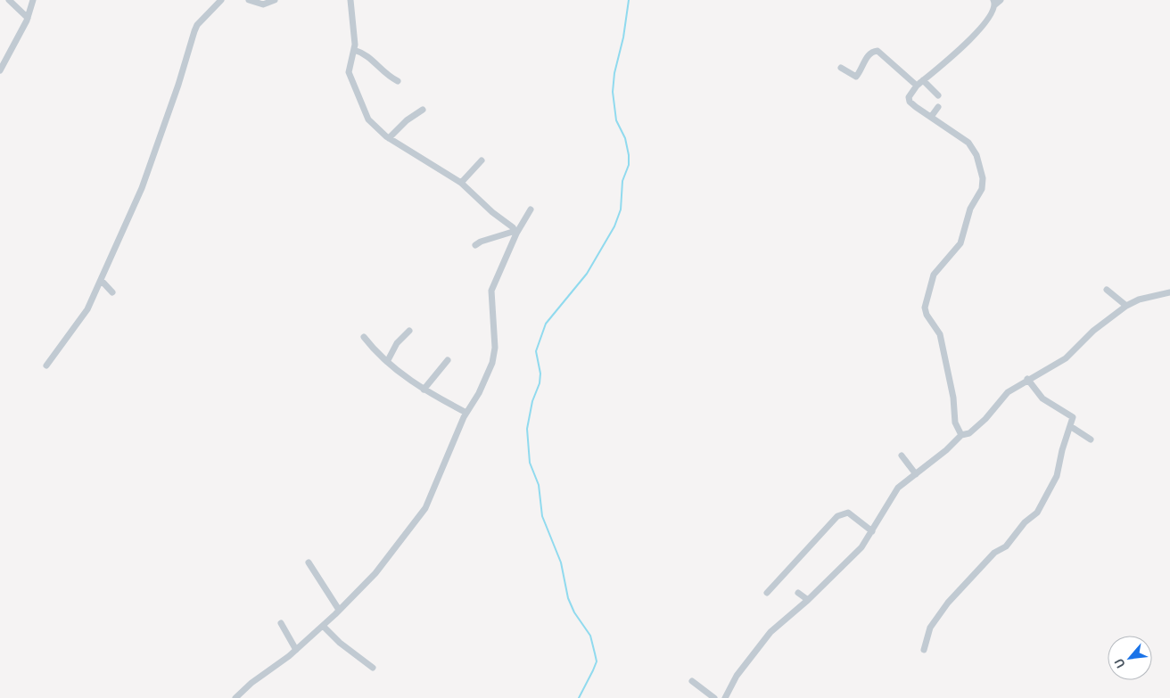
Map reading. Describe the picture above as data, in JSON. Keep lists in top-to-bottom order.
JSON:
{
  "north": "bottom left"
}
